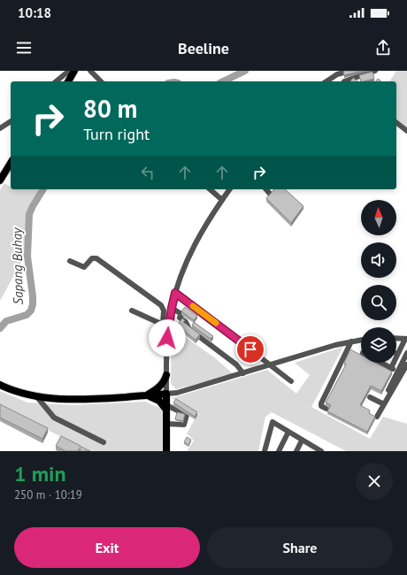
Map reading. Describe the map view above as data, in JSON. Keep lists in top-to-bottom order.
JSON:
{
  "water": ["Sapang Buhay"],
  "north": "top",
  "page": {
    "status": "10:18",
    "header": "Beeline",
    "turn": ["80 m", "Turn right"],
    "heading": ["1 min", "250 m · 10:19"],
    "buttons": ["Exit", "Share"]
  }
}
